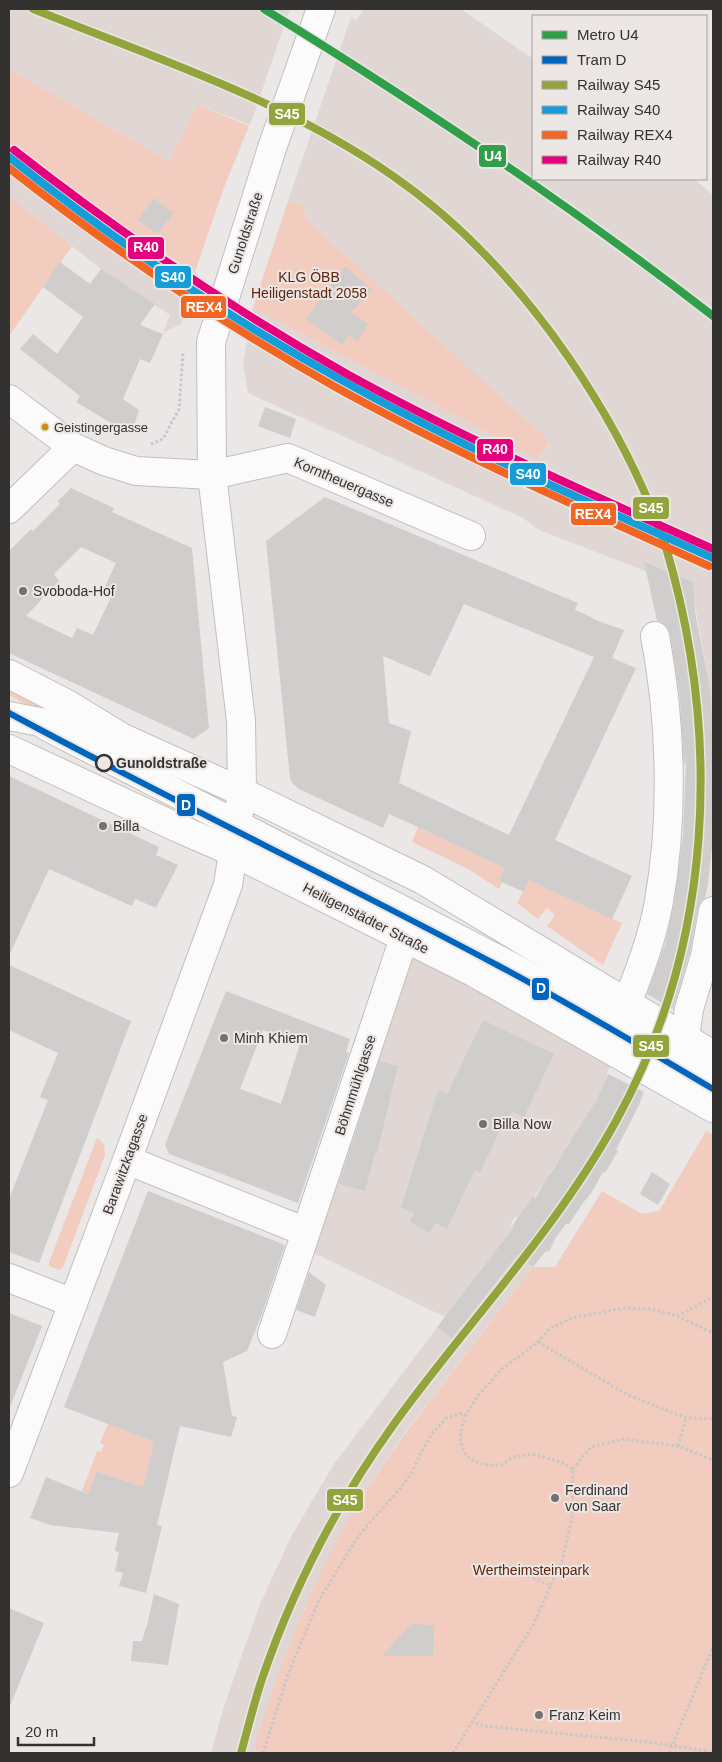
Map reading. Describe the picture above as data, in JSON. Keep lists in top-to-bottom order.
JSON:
{
  "streets": {
    "main road": [
      "Gunoldstraße",
      "Korntheuergasse",
      "Heiligenstädter Straße",
      "Böhmmühlgasse",
      "Barawitzkagasse"
    ]
  },
  "crossings": [
    ["Gunoldstraße", "Korntheuergasse"],
    ["Gunoldstraße", "Heiligenstädter Straße"],
    ["Gunoldstraße", "Barawitzkagasse"],
    ["Heiligenstädter Straße", "Böhmmühlgasse"],
    ["Heiligenstädter Straße", "Barawitzkagasse"]
  ],
  "parks": ["KLG ÖBB Heiligenstadt 2058", "Wertheimsteinpark"],
  "places": [
    "Geistingergasse",
    "Svoboda-Hof",
    "Gunoldstraße",
    "Billa",
    "Minh Khiem",
    "Billa Now",
    "Ferdinand von Saar",
    "Franz Keim"
  ],
  "lines": [
    "metro line U4",
    "rail line S45",
    "rail line R40",
    "rail line S40",
    "rail line REX4",
    "tram line D"
  ],
  "legend": [
    "Metro U4",
    "Tram D",
    "Railway S45",
    "Railway S40",
    "Railway REX4",
    "Railway R40"
  ],
  "scale_bar": "20 m"
}
